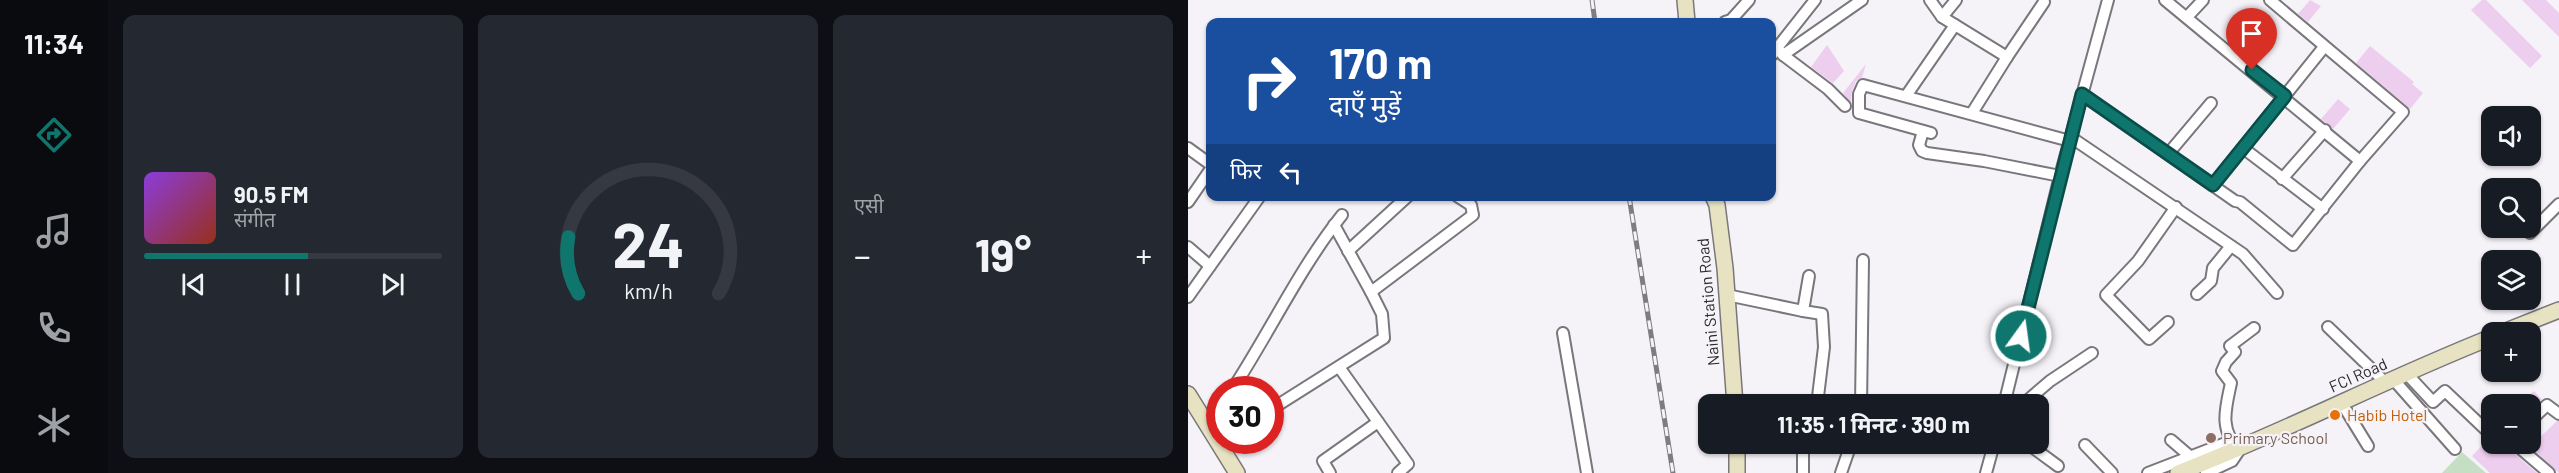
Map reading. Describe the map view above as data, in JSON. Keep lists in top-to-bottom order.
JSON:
{
  "streets": {
    "main road": ["Naini Station Road", "FCI Road"]
  },
  "places": ["Habib Hotel", "Primary School"],
  "page": {
    "tabs": "11:34",
    "tile": "एसी",
    "turn": ["170 m", "दाएँ मुड़ें"],
    "map_buttons": ["+", "−"],
    "then": "फिर",
    "song": ["90.5 FM", "संगीत"],
    "heat": ["−", "19°", "+"],
    "limit": "30",
    "trip": "11:35 · 1 मिनट · 390 m",
    "gauge": ["24", "km/h"]
  }
}
